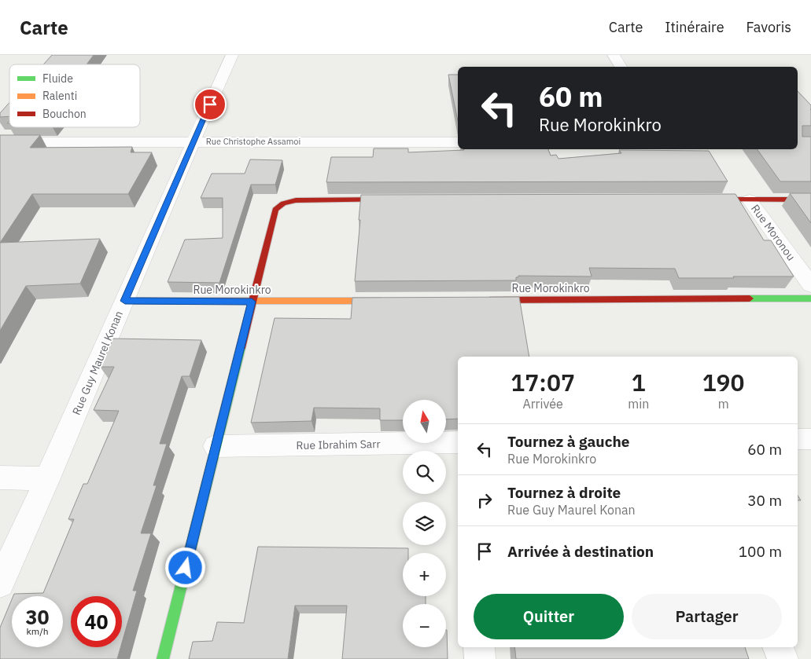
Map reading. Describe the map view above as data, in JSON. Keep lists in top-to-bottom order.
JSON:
{
  "streets": {
    "street": [
      "Rue Christophe Assamoi",
      "Rue Moronou",
      "Rue Morokinkro",
      "Rue Guy Maurel Konan",
      "Rue Ibrahim Sarr"
    ]
  },
  "crossings": [
    ["Rue Christophe Assamoi", "Rue Guy Maurel Konan"],
    ["Rue Morokinkro", "Rue Guy Maurel Konan"]
  ],
  "legend": ["Fluide", "Ralenti", "Bouchon"],
  "north": "top",
  "page": {
    "header": "Carte",
    "nav": ["Carte", "Itinéraire", "Favoris"],
    "turn": ["60 m", "Rue Morokinkro"],
    "eta": [
      "17:07",
      "Arrivée",
      "1",
      "min",
      "190",
      "m"
    ],
    "map_buttons": ["+", "−"],
    "list": [
      {
        "name": "Tournez à gauche",
        "note": "Rue Morokinkro",
        "value": "60 m"
      },
      {
        "name": "Tournez à droite",
        "note": "Rue Guy Maurel Konan",
        "value": "30 m"
      },
      {
        "name": "Arrivée à destination",
        "value": "100 m"
      }
    ],
    "buttons": ["Quitter", "Partager"],
    "speed": "30 km/h",
    "limit": "40"
  }
}
